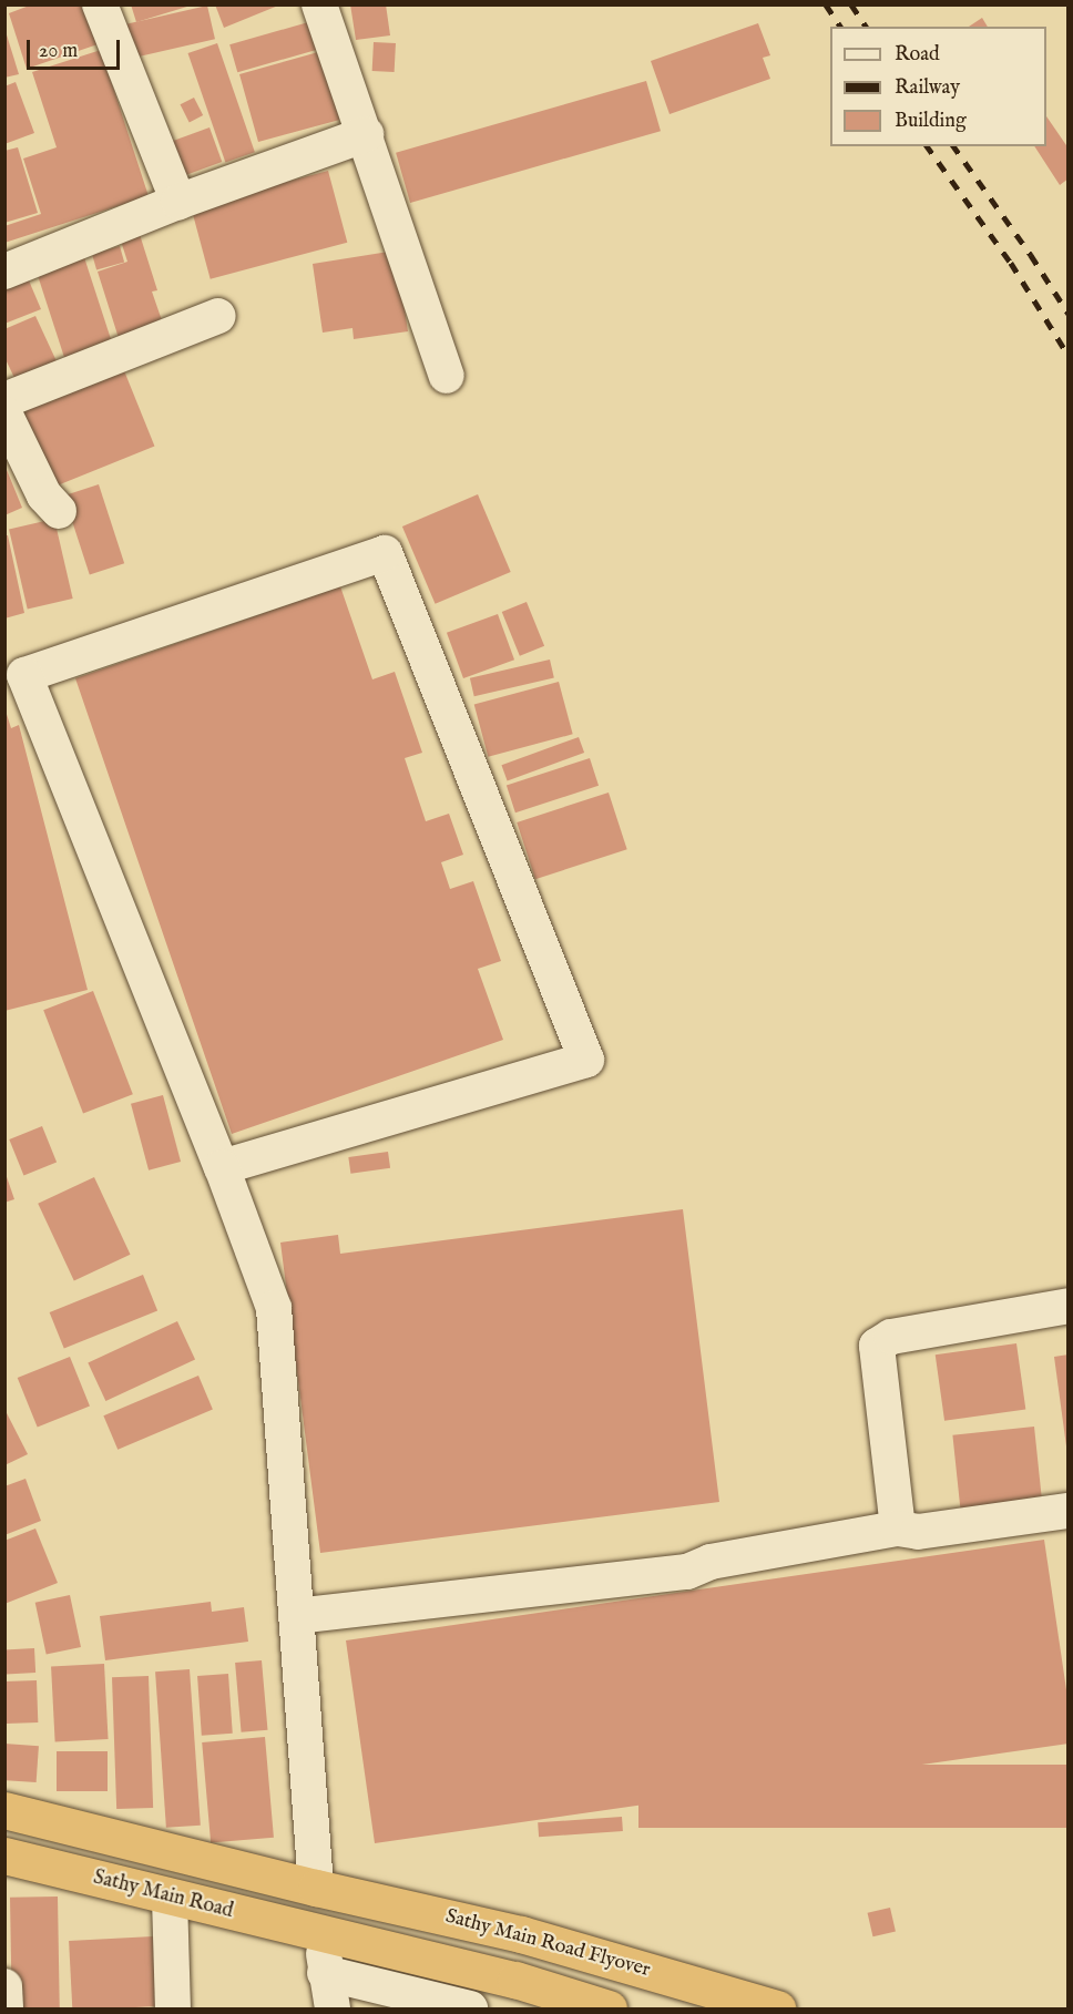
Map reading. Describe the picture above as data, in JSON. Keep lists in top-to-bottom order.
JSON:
{
  "streets": {
    "highway": ["Sathy Main Road", "Sathy Main Road Flyover"]
  },
  "legend": ["Road", "Railway", "Building"],
  "scale_bar": "20 m"
}
